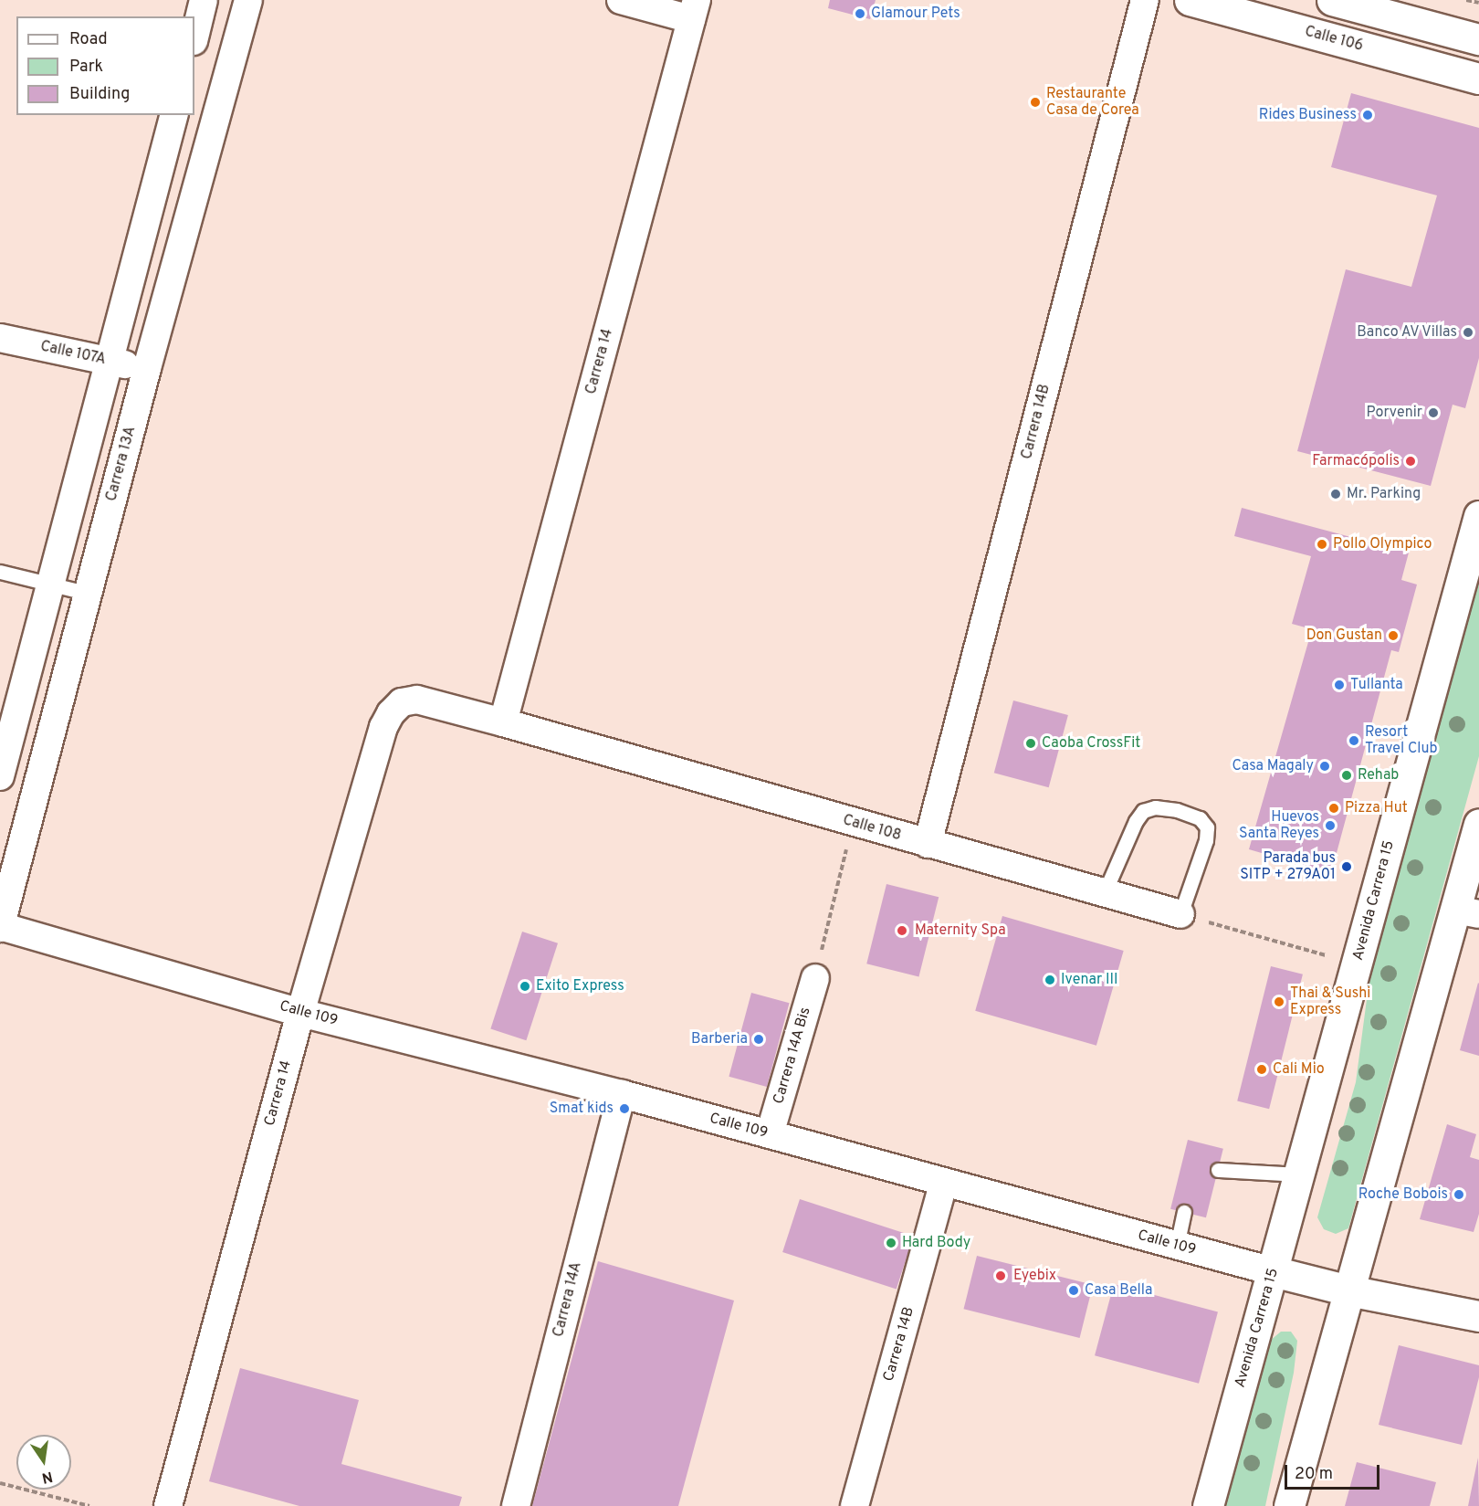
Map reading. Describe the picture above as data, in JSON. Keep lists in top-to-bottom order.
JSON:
{
  "streets": {
    "main road": ["Calle 106", "Avenida Carrera 15", "Calle 109"],
    "street": [
      "Calle 107A",
      "Carrera 14",
      "Carrera 14B",
      "Carrera 13A",
      "Calle 108",
      "Carrera 14A Bis",
      "Carrera 14A"
    ]
  },
  "crossings": [
    ["Calle 107A", "Carrera 13A"],
    ["Carrera 14", "Calle 108"],
    ["Carrera 14", "Calle 109"],
    ["Carrera 14B", "Calle 108"],
    ["Carrera 14B", "Calle 109"],
    ["Carrera 13A", "Calle 109"],
    ["Avenida Carrera 15", "Calle 109"],
    ["Calle 109", "Carrera 14A Bis"],
    ["Calle 109", "Carrera 14A"]
  ],
  "places": [
    "Glamour Pets",
    "Restaurante Casa de Corea",
    "Rides Business",
    "Banco AV Villas",
    "Porvenir",
    "Farmacópolis",
    "Mr. Parking",
    "Pollo Olympico",
    "Don Gustan",
    "Tullanta",
    "Resort Travel Club",
    "Caoba CrossFit",
    "Casa Magaly",
    "Rehab",
    "Pizza Hut",
    "Huevos Santa Reyes",
    "Parada bus SITP + 279A01",
    "Maternity Spa",
    "Ivenar III",
    "Exito Express",
    "Thai & Sushi Express",
    "Barberia",
    "Cali Mio",
    "Smat kids",
    "Roche Bobois",
    "Hard Body",
    "Eyebix",
    "Casa Bella"
  ],
  "legend": ["Road", "Park", "Building"],
  "scale_bar": "20 m",
  "north": "bottom"
}
